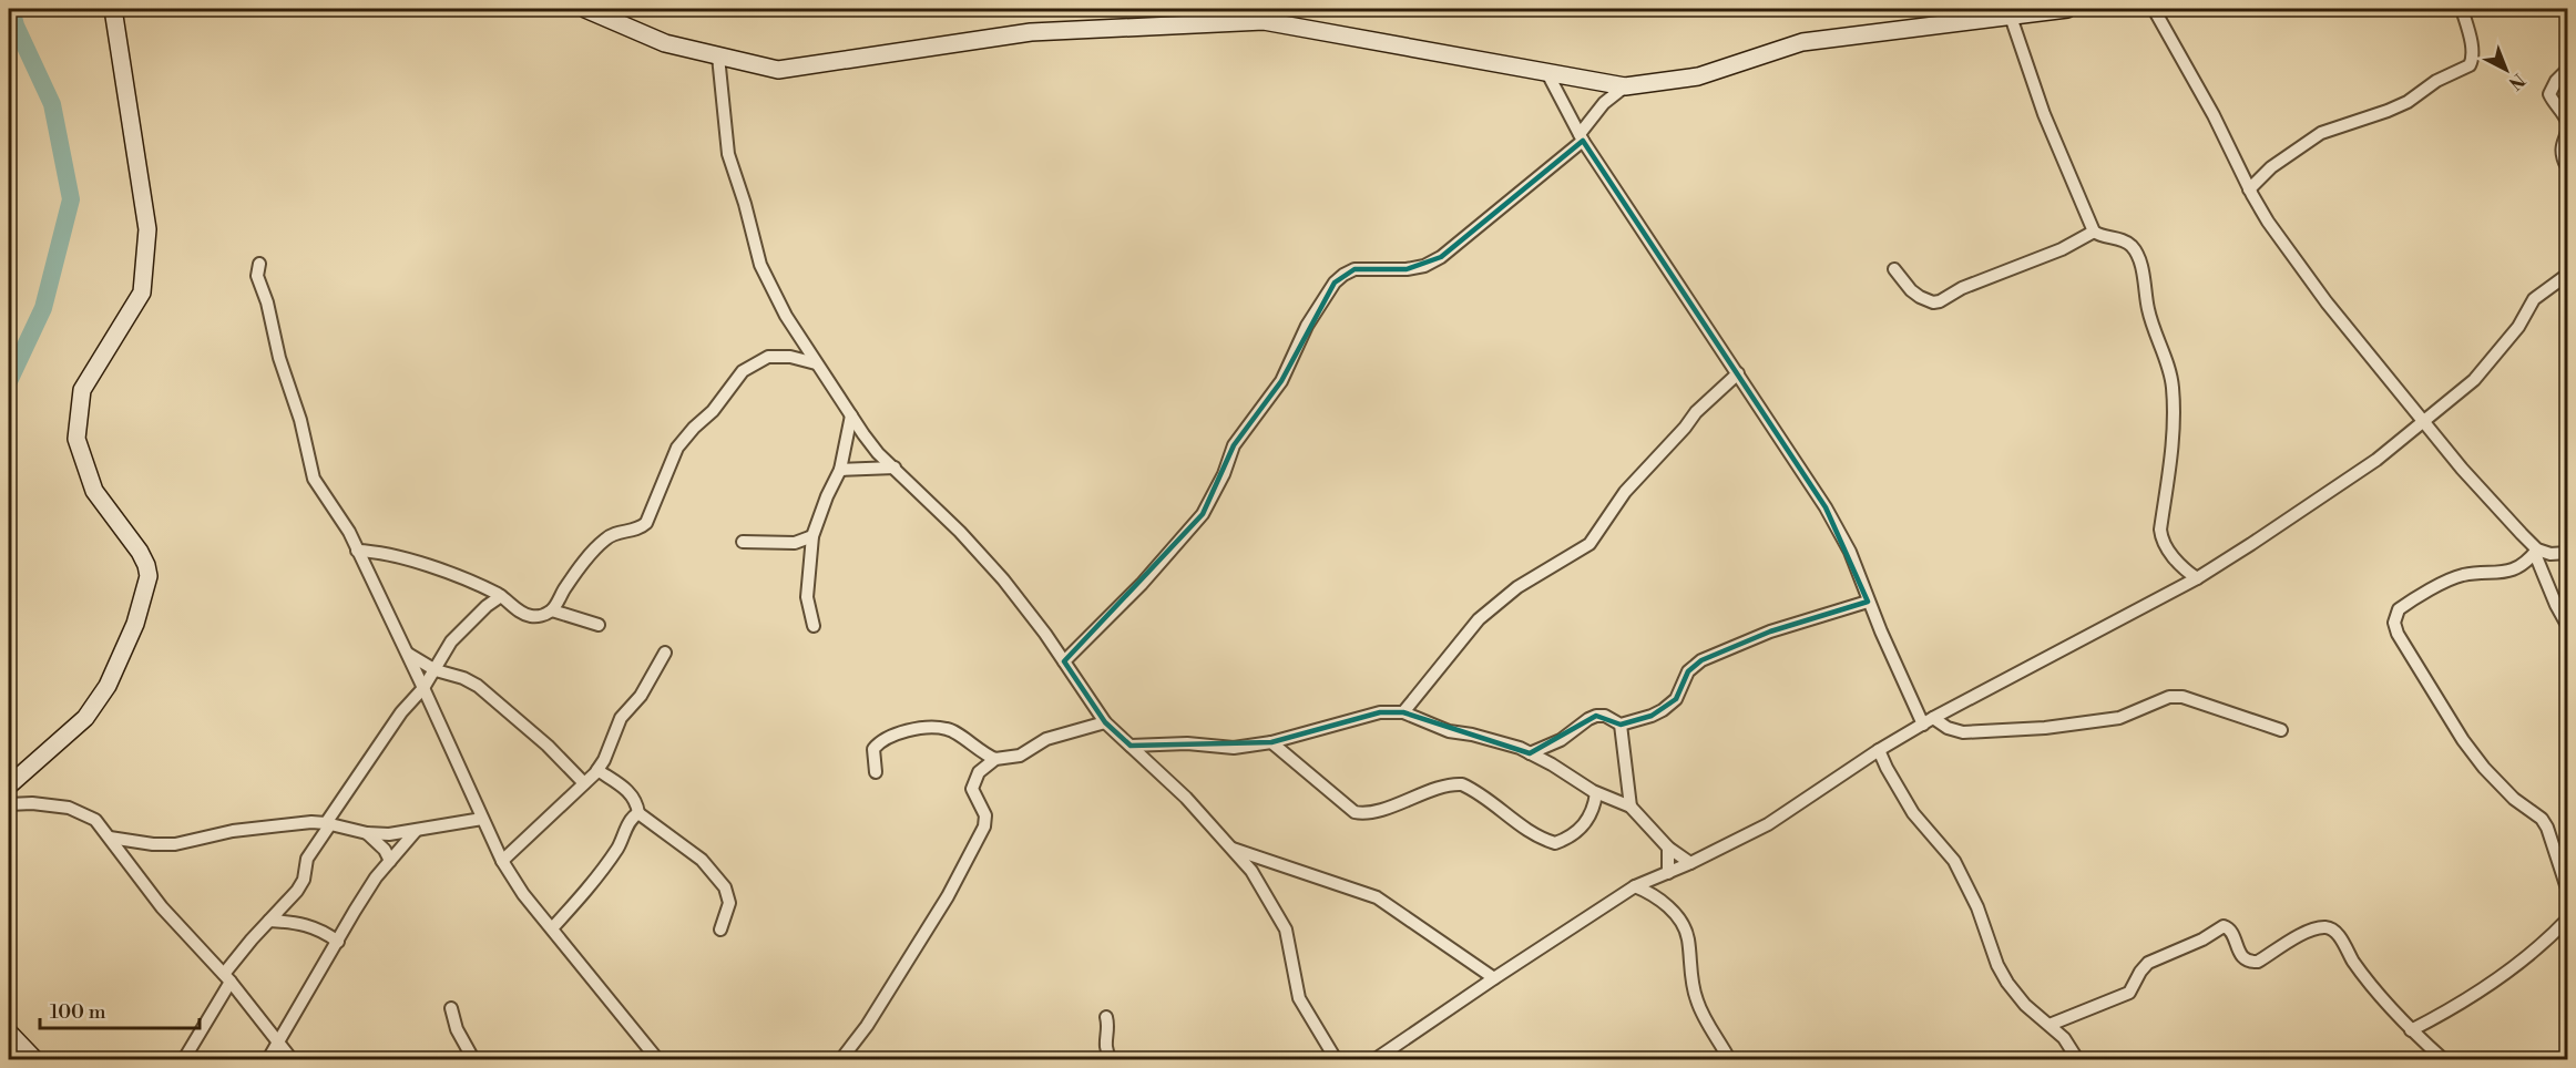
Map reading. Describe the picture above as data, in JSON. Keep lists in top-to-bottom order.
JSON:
{
  "scale_bar": "100 m",
  "north": "bottom right"
}
